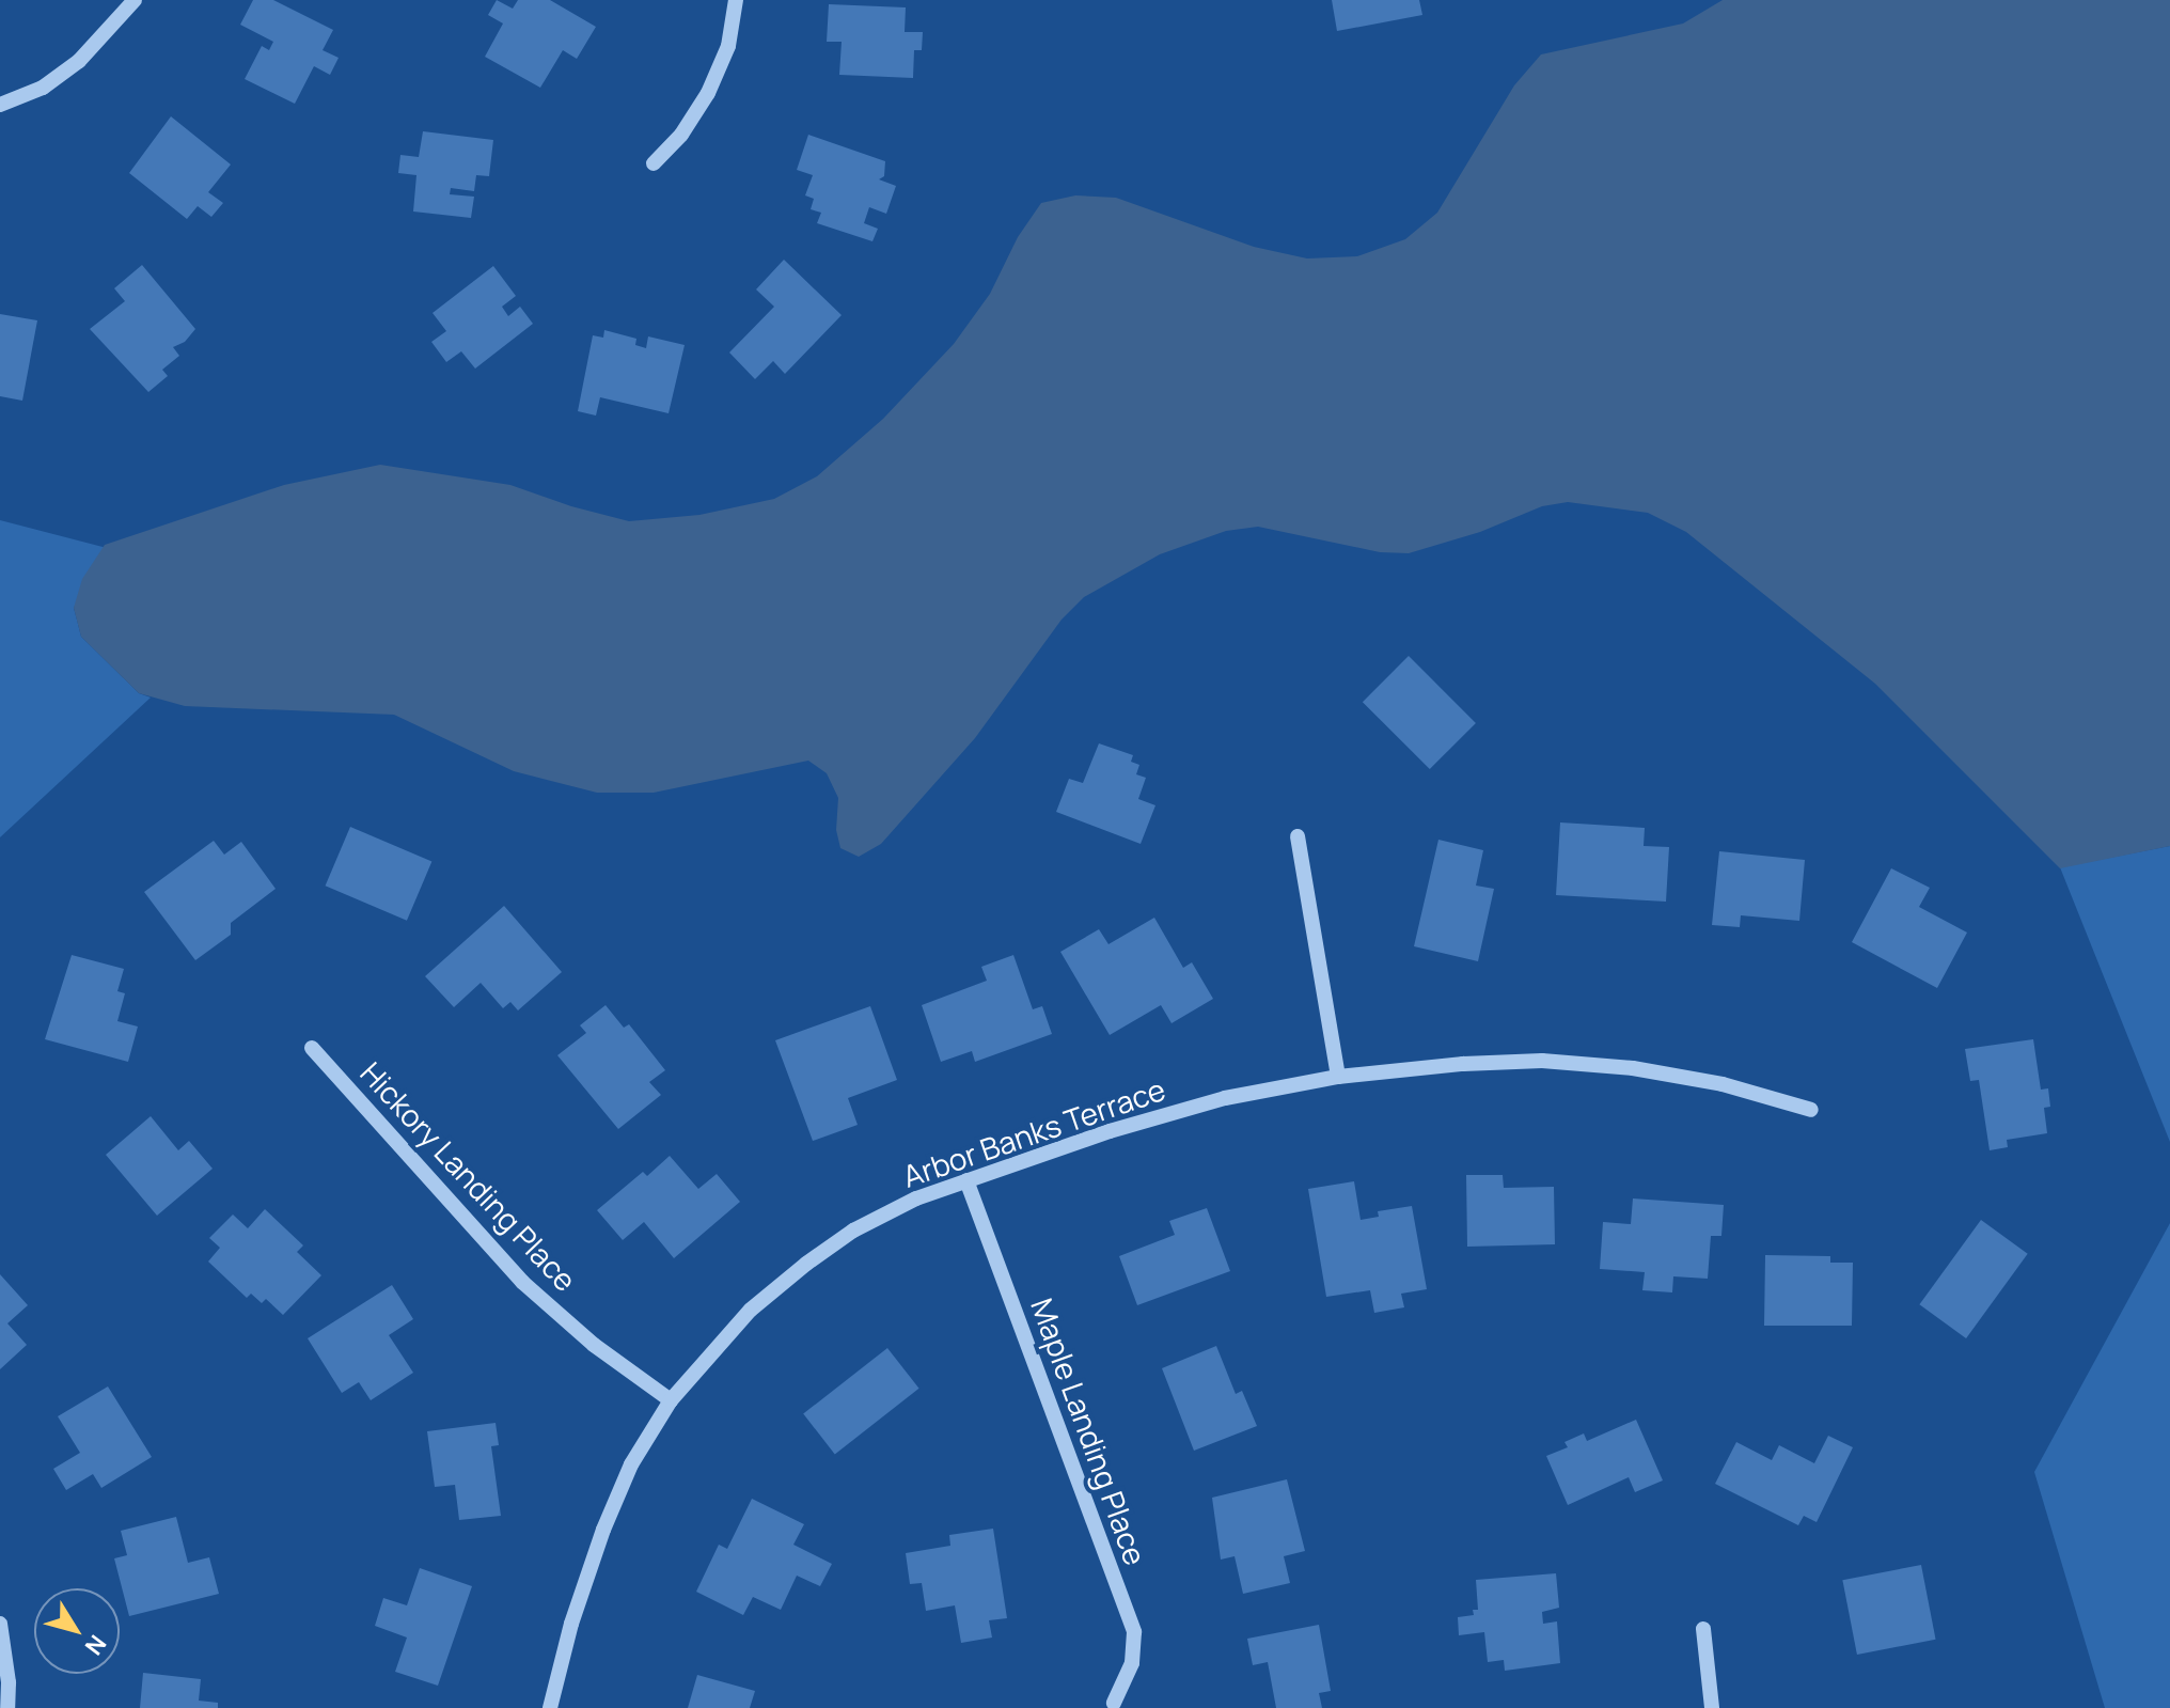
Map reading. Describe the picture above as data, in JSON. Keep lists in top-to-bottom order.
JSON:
{
  "streets": {
    "street": ["Arbor Banks Terrace", "Hickory Landing Place", "Maple Landing Place"]
  },
  "crossings": [
    ["Arbor Banks Terrace", "Hickory Landing Place"],
    ["Arbor Banks Terrace", "Maple Landing Place"]
  ],
  "north": "bottom right"
}
